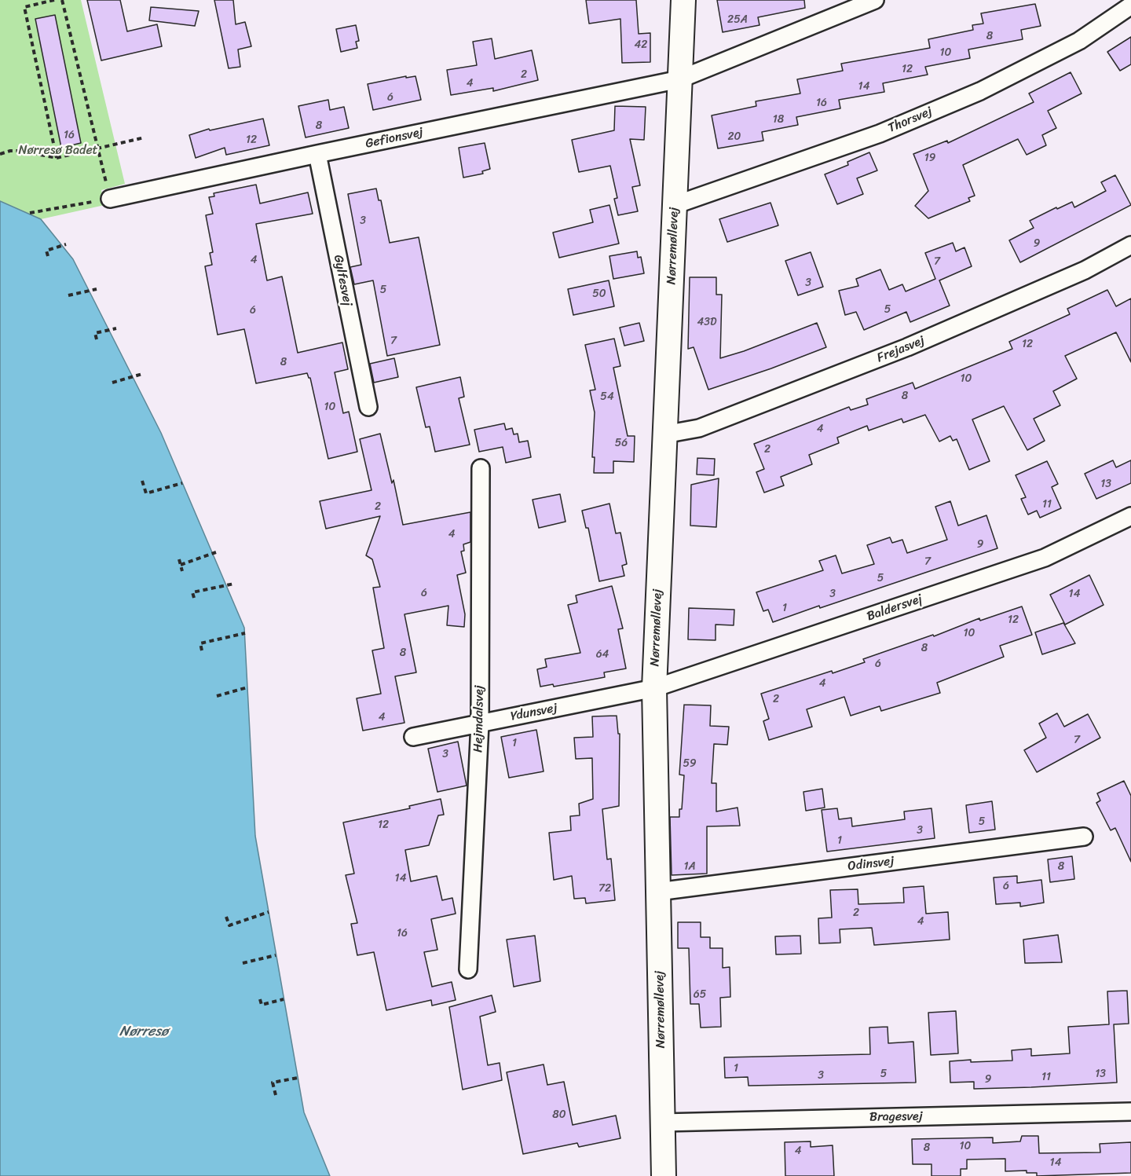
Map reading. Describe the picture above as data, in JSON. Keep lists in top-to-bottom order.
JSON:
{
  "streets": {
    "street": [
      "Thorsvej",
      "Gefionsvej",
      "Nørremøllevej",
      "Gylfesvej",
      "Frejasvej",
      "Baldersvej",
      "Ydunsvej",
      "Hejmdalsvej",
      "Odinsvej",
      "Bragesvej"
    ]
  },
  "crossings": [
    ["Thorsvej", "Nørremøllevej"],
    ["Gefionsvej", "Nørremøllevej"],
    ["Gefionsvej", "Gylfesvej"],
    ["Nørremøllevej", "Frejasvej"],
    ["Nørremøllevej", "Baldersvej"],
    ["Nørremøllevej", "Ydunsvej"],
    ["Nørremøllevej", "Odinsvej"],
    ["Nørremøllevej", "Bragesvej"],
    ["Baldersvej", "Ydunsvej"],
    ["Ydunsvej", "Hejmdalsvej"]
  ],
  "water": ["Nørresø"],
  "parks": ["Nørresø Badet"],
  "house_numbers": [
    "25A",
    "8",
    "42",
    "10",
    "12",
    "2",
    "4",
    "14",
    "6",
    "16",
    "18",
    "8",
    "16",
    "20",
    "12",
    "19",
    "3",
    "9",
    "4",
    "7",
    "3",
    "5",
    "50",
    "5",
    "6",
    "43D",
    "7",
    "12",
    "8",
    "10",
    "8",
    "54",
    "10",
    "4",
    "56",
    "2",
    "13",
    "11",
    "2",
    "4",
    "9",
    "7",
    "5",
    "6",
    "3",
    "14",
    "1",
    "12",
    "10",
    "8",
    "8",
    "64",
    "6",
    "4",
    "2",
    "4",
    "7",
    "1",
    "3",
    "59",
    "5",
    "12",
    "3",
    "1",
    "1A",
    "8",
    "14",
    "6",
    "72",
    "2",
    "4",
    "16",
    "65",
    "1",
    "5",
    "13",
    "3",
    "11",
    "9",
    "80",
    "10",
    "8",
    "4",
    "14"
  ]
}
